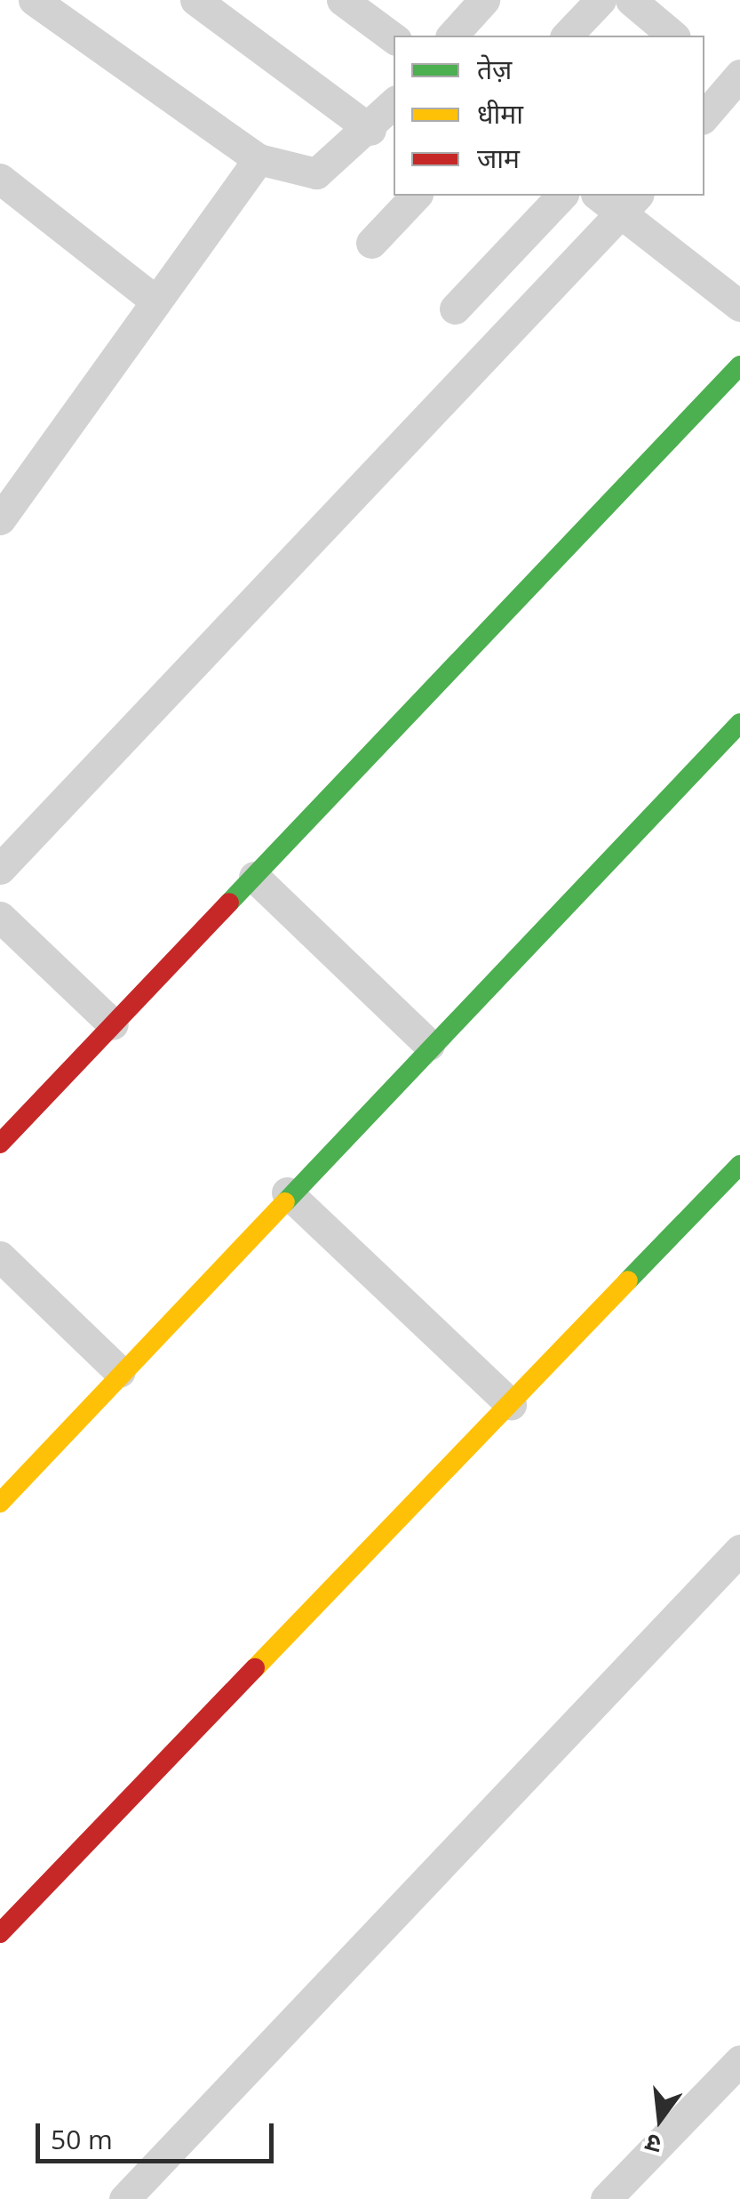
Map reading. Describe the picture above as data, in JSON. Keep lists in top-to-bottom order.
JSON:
{
  "legend": ["तेज़", "धीमा", "जाम"],
  "scale_bar": "50 m",
  "north": "bottom"
}
